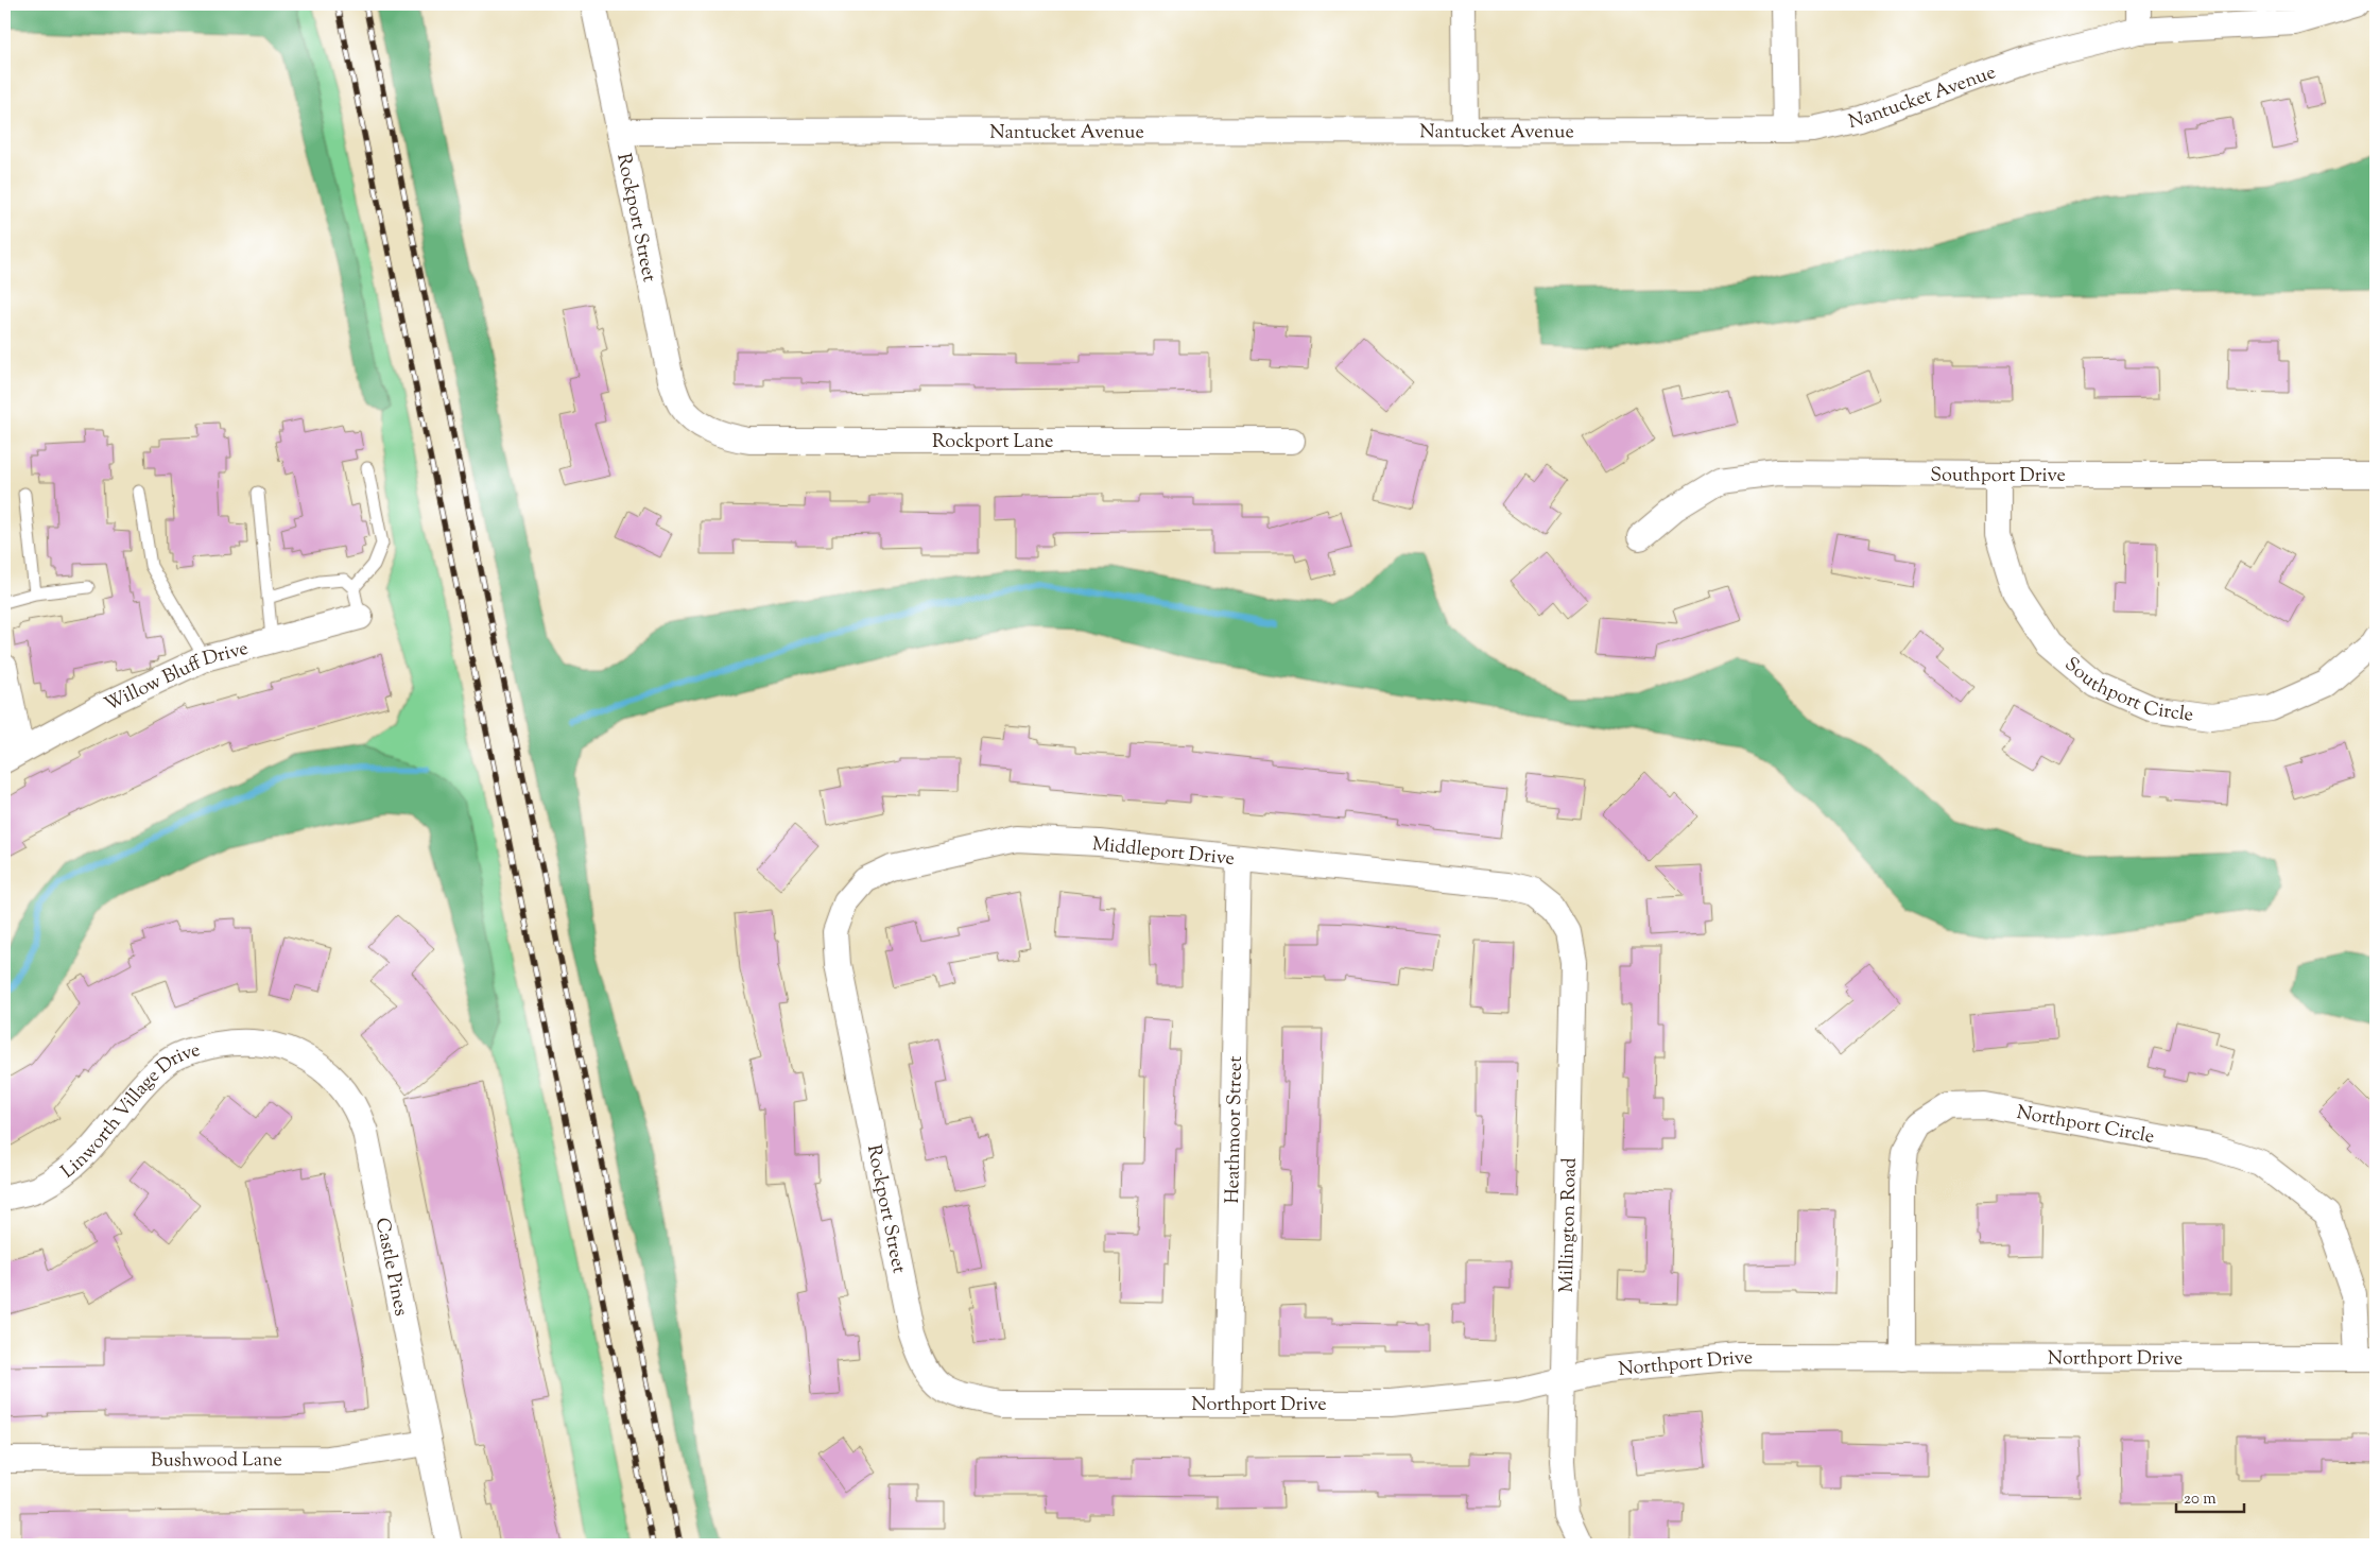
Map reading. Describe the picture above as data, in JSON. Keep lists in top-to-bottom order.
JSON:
{
  "streets": {
    "street": [
      "Nantucket Avenue",
      "Rockport Street",
      "Rockport Lane",
      "Southport Drive",
      "Willow Bluff Drive",
      "Southport Circle",
      "Middleport Drive",
      "Linworth Village Drive",
      "Northport Circle",
      "Heathmoor Street",
      "Millington Road",
      "Castle Pines",
      "Northport Drive",
      "Bushwood Lane"
    ]
  },
  "crossings": [
    ["Nantucket Avenue", "Rockport Street"],
    ["Rockport Street", "Rockport Lane"],
    ["Rockport Street", "Middleport Drive"],
    ["Rockport Street", "Northport Drive"],
    ["Southport Drive", "Southport Circle"],
    ["Middleport Drive", "Heathmoor Street"],
    ["Middleport Drive", "Millington Road"],
    ["Linworth Village Drive", "Castle Pines"],
    ["Northport Circle", "Northport Drive"],
    ["Heathmoor Street", "Northport Drive"],
    ["Millington Road", "Northport Drive"],
    ["Castle Pines", "Bushwood Lane"]
  ],
  "scale_bar": "20 m"
}
